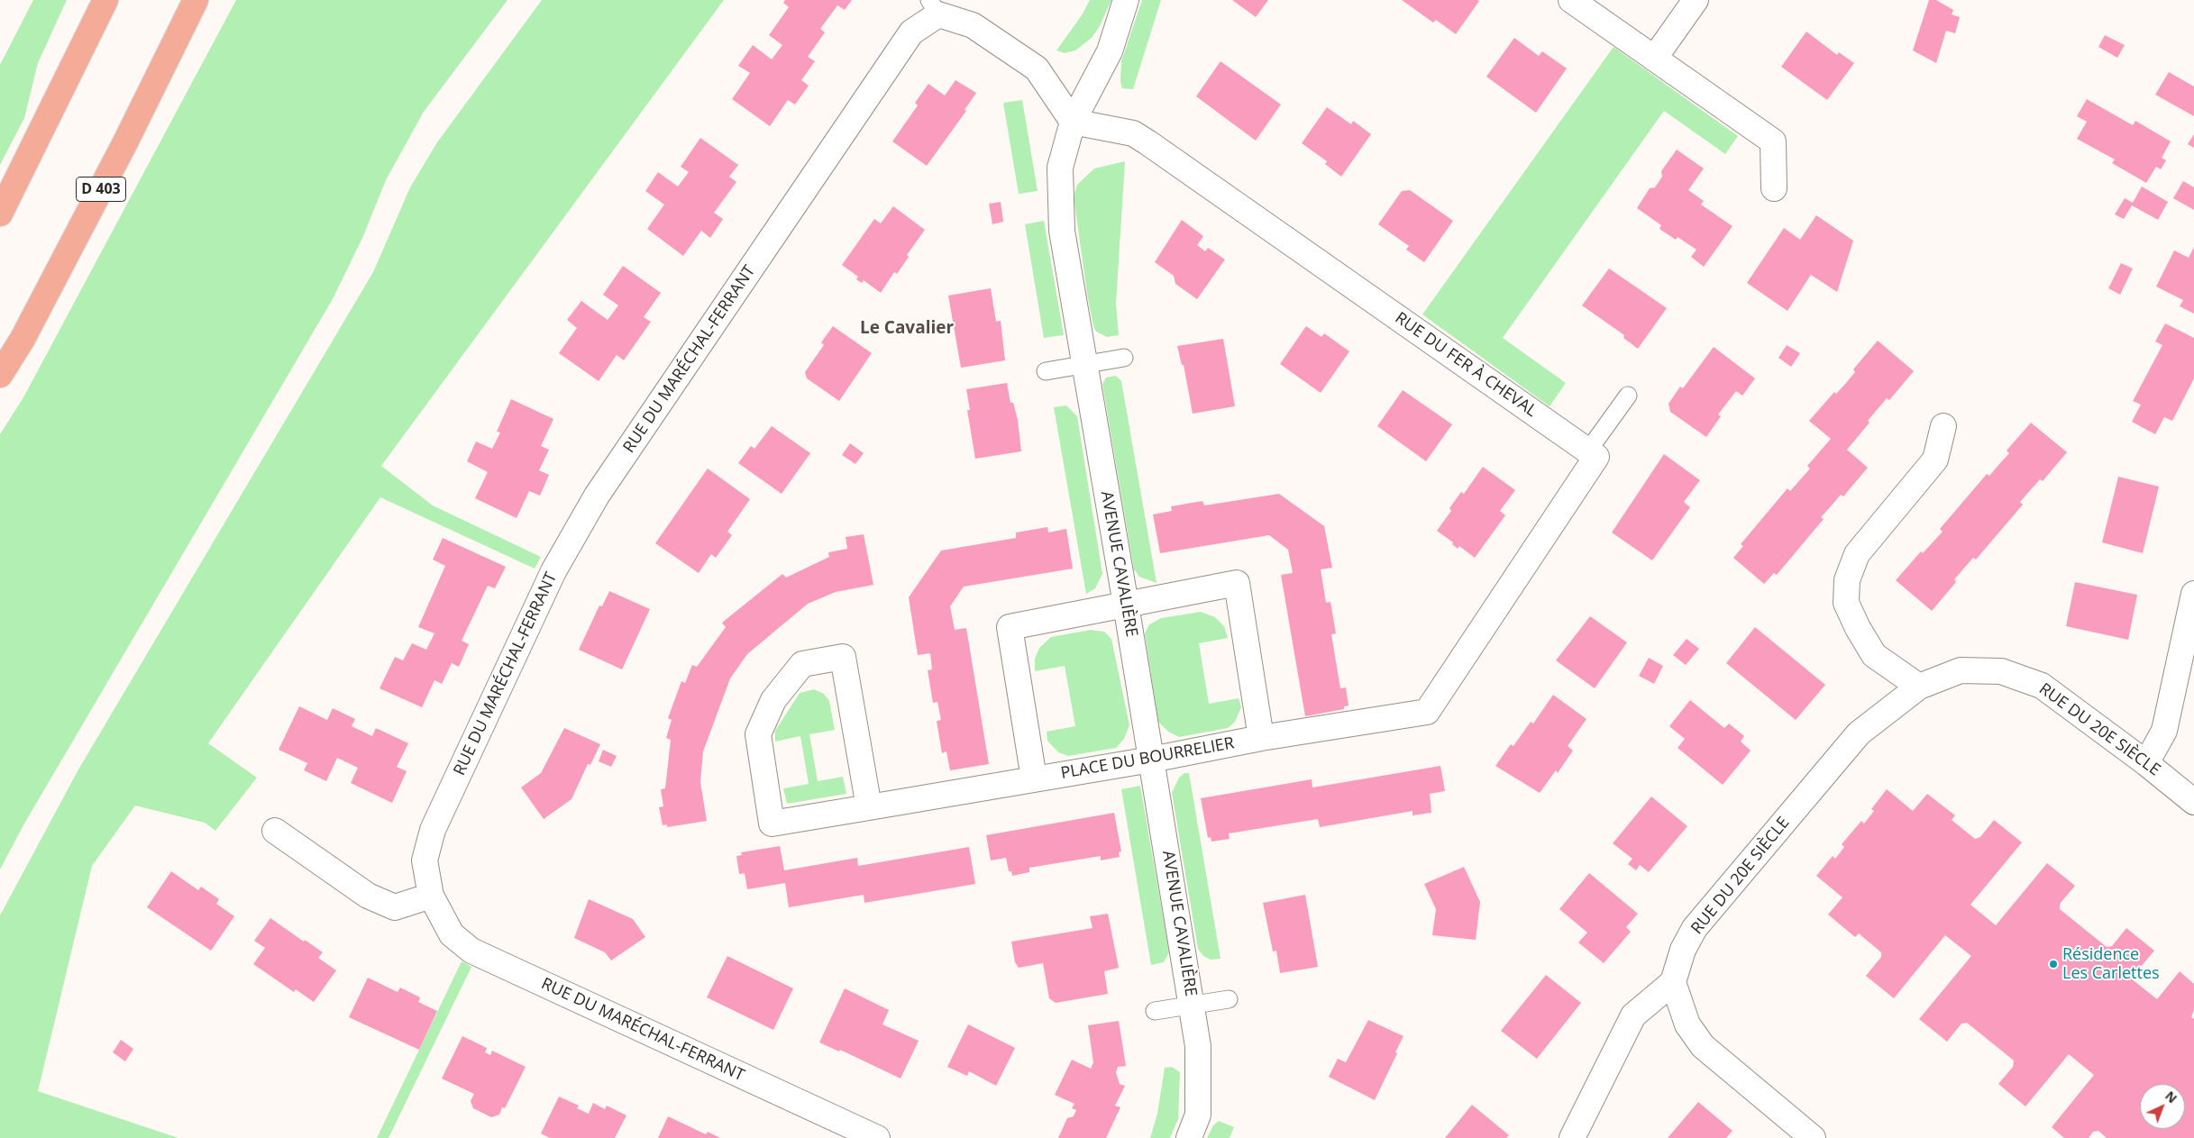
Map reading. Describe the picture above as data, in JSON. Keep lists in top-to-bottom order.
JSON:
{
  "streets": {
    "main road": ["D 403"],
    "street": [
      "RUE DU MARÉCHAL-FERRANT",
      "RUE DU FER À CHEVAL",
      "AVENUE CAVALIÈRE",
      "RUE DU 20E SIÈCLE",
      "PLACE DU BOURRELIER"
    ]
  },
  "crossings": [
    ["RUE DU MARÉCHAL-FERRANT", "RUE DU FER À CHEVAL"],
    ["RUE DU MARÉCHAL-FERRANT", "AVENUE CAVALIÈRE"],
    ["RUE DU FER À CHEVAL", "AVENUE CAVALIÈRE"],
    ["RUE DU FER À CHEVAL", "PLACE DU BOURRELIER"],
    ["AVENUE CAVALIÈRE", "PLACE DU BOURRELIER"]
  ],
  "districts": ["Le Cavalier"],
  "places": ["Résidence Les Carlettes"],
  "north": "top right"
}
